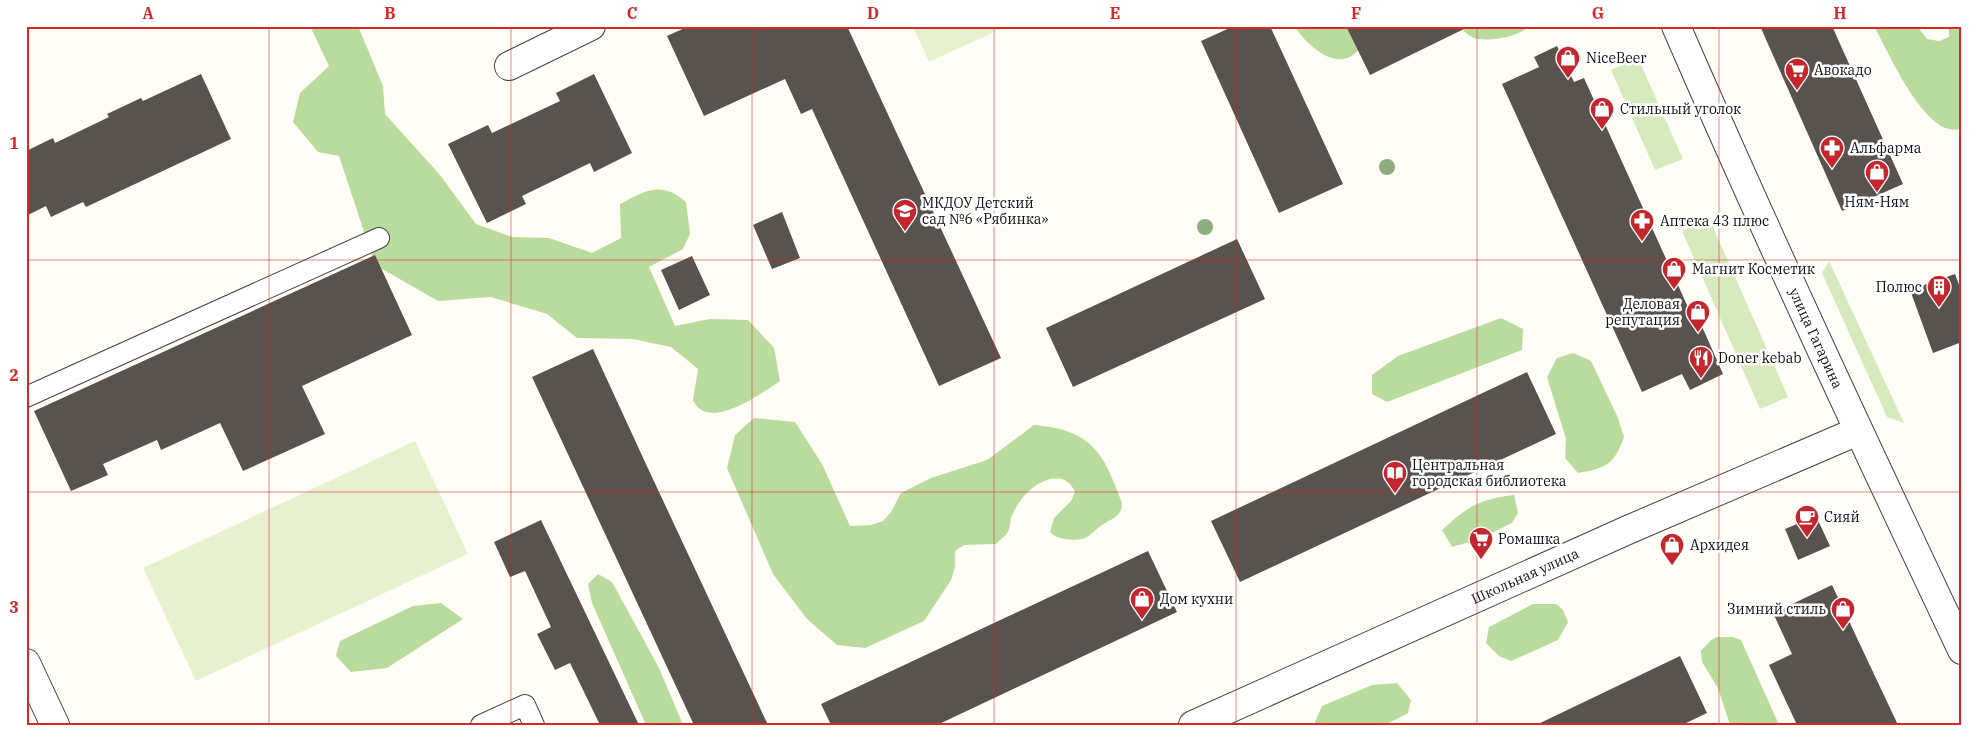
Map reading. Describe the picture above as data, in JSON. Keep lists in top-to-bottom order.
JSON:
{
  "streets": {
    "street": ["улица Гагарина", "Школьная улица"]
  },
  "crossings": [
    ["улица Гагарина", "Школьная улица"]
  ],
  "places": {
    "shop": [
      "NiceBeer",
      "Стильный уголок",
      "Ням-Ням",
      "Магнит Косметик",
      "Деловая репутация",
      "Архидея",
      "Дом кухни",
      "Зимний стиль"
    ],
    "supermarket": ["Авокадо", "Ромашка"],
    "pharmacy": ["Альфарма", "Аптека 43 плюс"],
    "school or university": ["МКДОУ Детский сад №6 «Рябинка»"],
    "building": ["Полюс"],
    "restaurant": ["Doner kebab"],
    "library": ["Центральная городская библиотека"],
    "cafe": ["Сияй"]
  },
  "grid": {
    "columns": [
      "A",
      "B",
      "C",
      "D",
      "E",
      "F",
      "G",
      "H"
    ],
    "rows": ["1", "2", "3"]
  }
}
